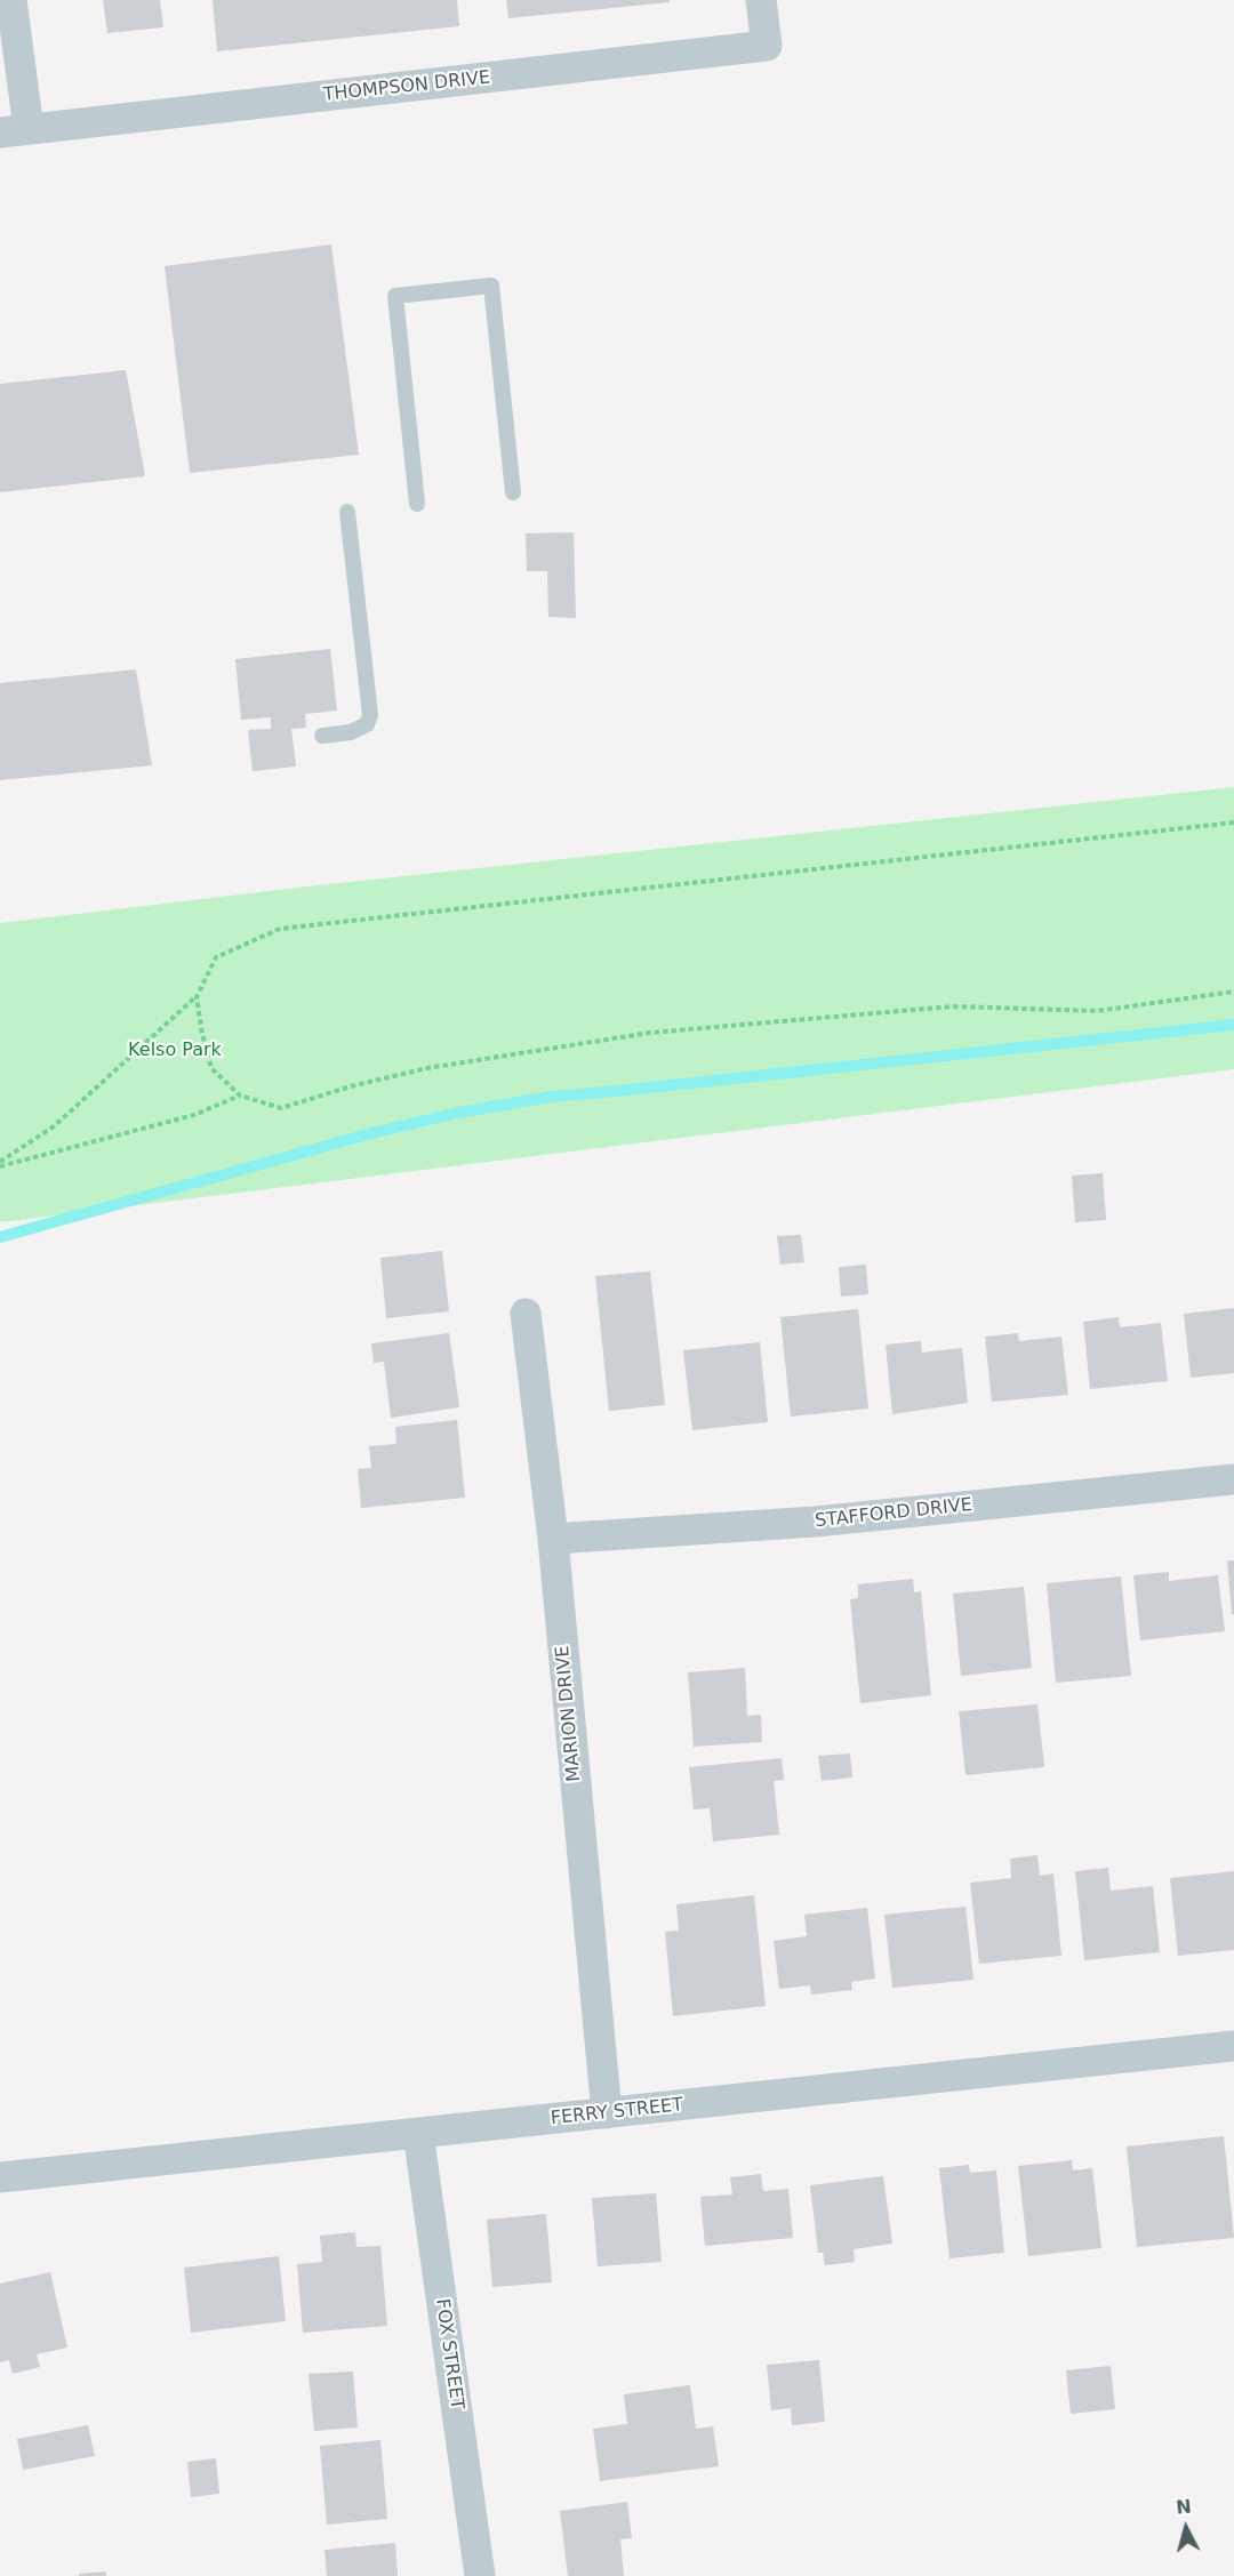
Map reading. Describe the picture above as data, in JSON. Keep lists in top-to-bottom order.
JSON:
{
  "streets": {
    "street": [
      "THOMPSON DRIVE",
      "STAFFORD DRIVE",
      "MARION DRIVE",
      "FERRY STREET",
      "FOX STREET"
    ]
  },
  "crossings": [
    ["STAFFORD DRIVE", "MARION DRIVE"],
    ["MARION DRIVE", "FERRY STREET"],
    ["FERRY STREET", "FOX STREET"]
  ],
  "parks": ["Kelso Park"],
  "north": "top"
}
